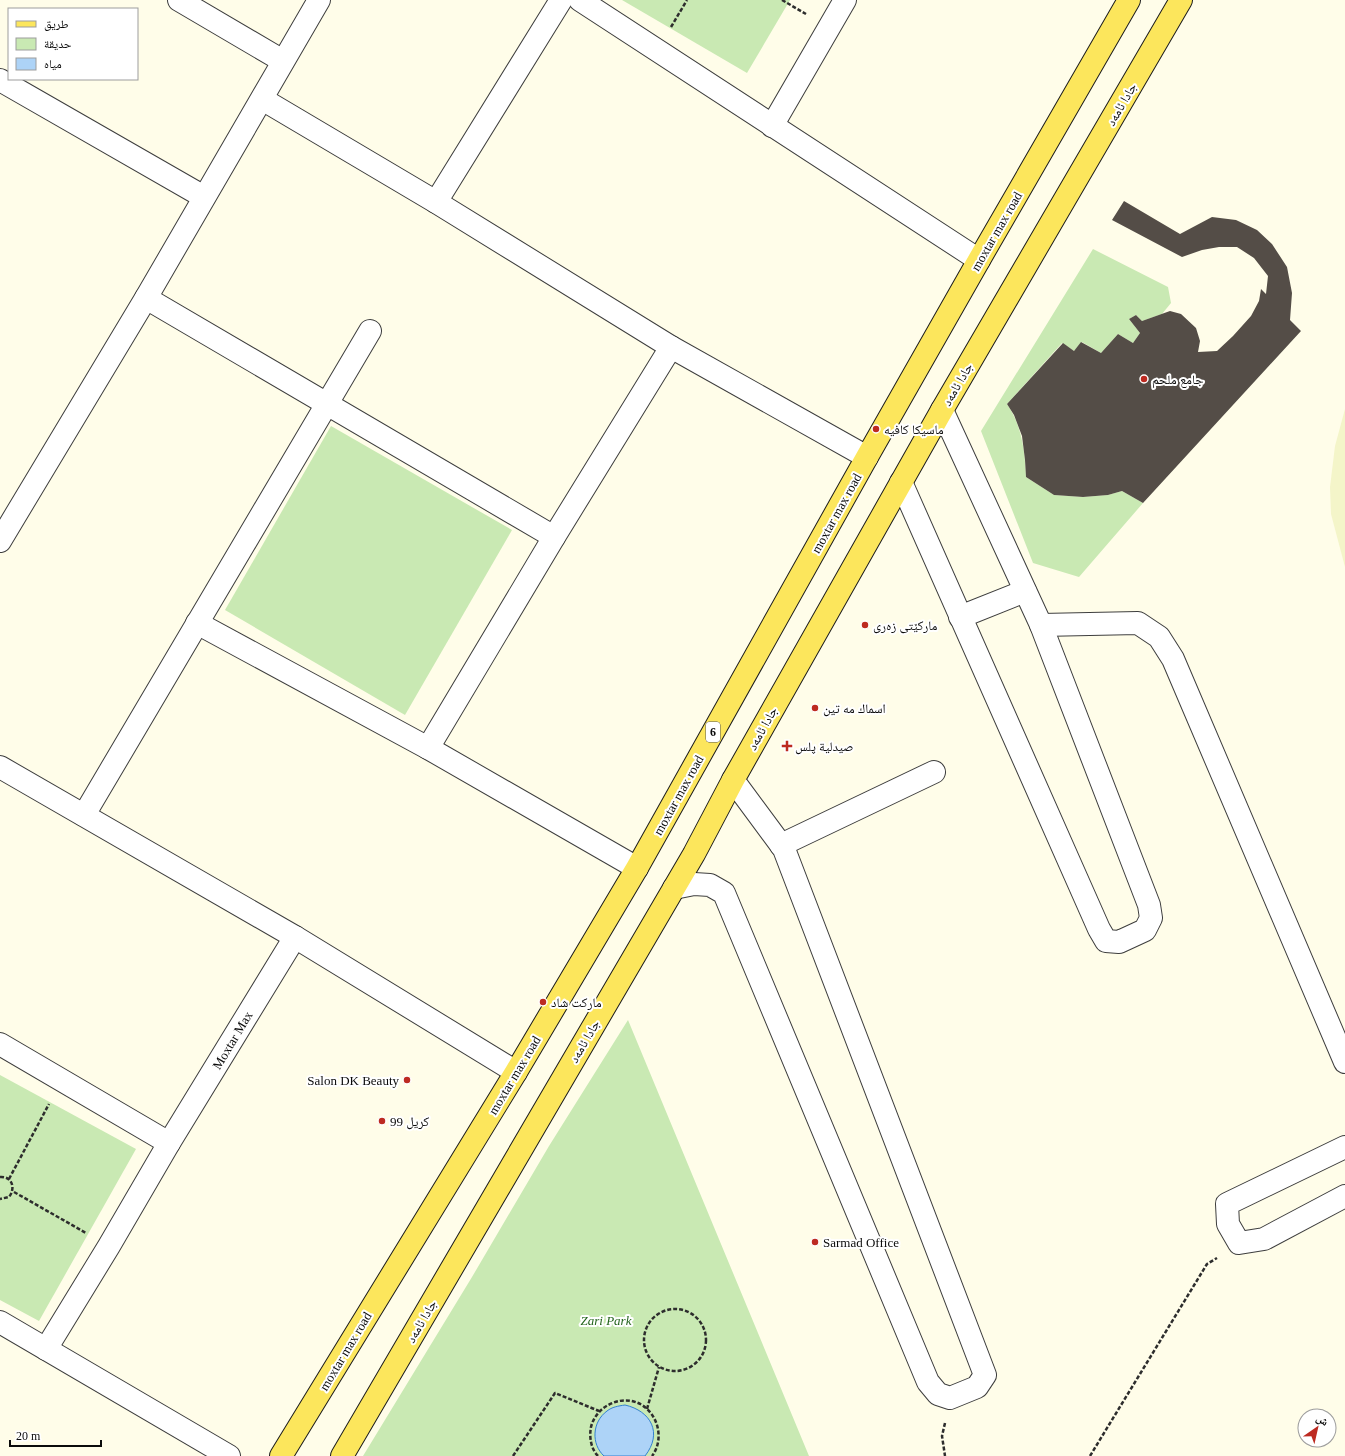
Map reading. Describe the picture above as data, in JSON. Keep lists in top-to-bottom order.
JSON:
{
  "streets": {
    "main road": ["جادا ئامەد", "moxtar max road", "6"],
    "street": ["Moxtar Max"]
  },
  "parks": ["Zari Park"],
  "places": {
    "other": [
      "جامع ملحم",
      "ماسيكا كافيه",
      "مارکێتی زەری",
      "اسماك مه تين",
      "ماركت شاد",
      "Salon DK Beauty",
      "99 كريل",
      "Sarmad Office"
    ],
    "health": ["صيدلية پلس"]
  },
  "legend": ["طريق", "حديقة", "مياه"],
  "scale_bar": "20 m",
  "north": "top right"
}
